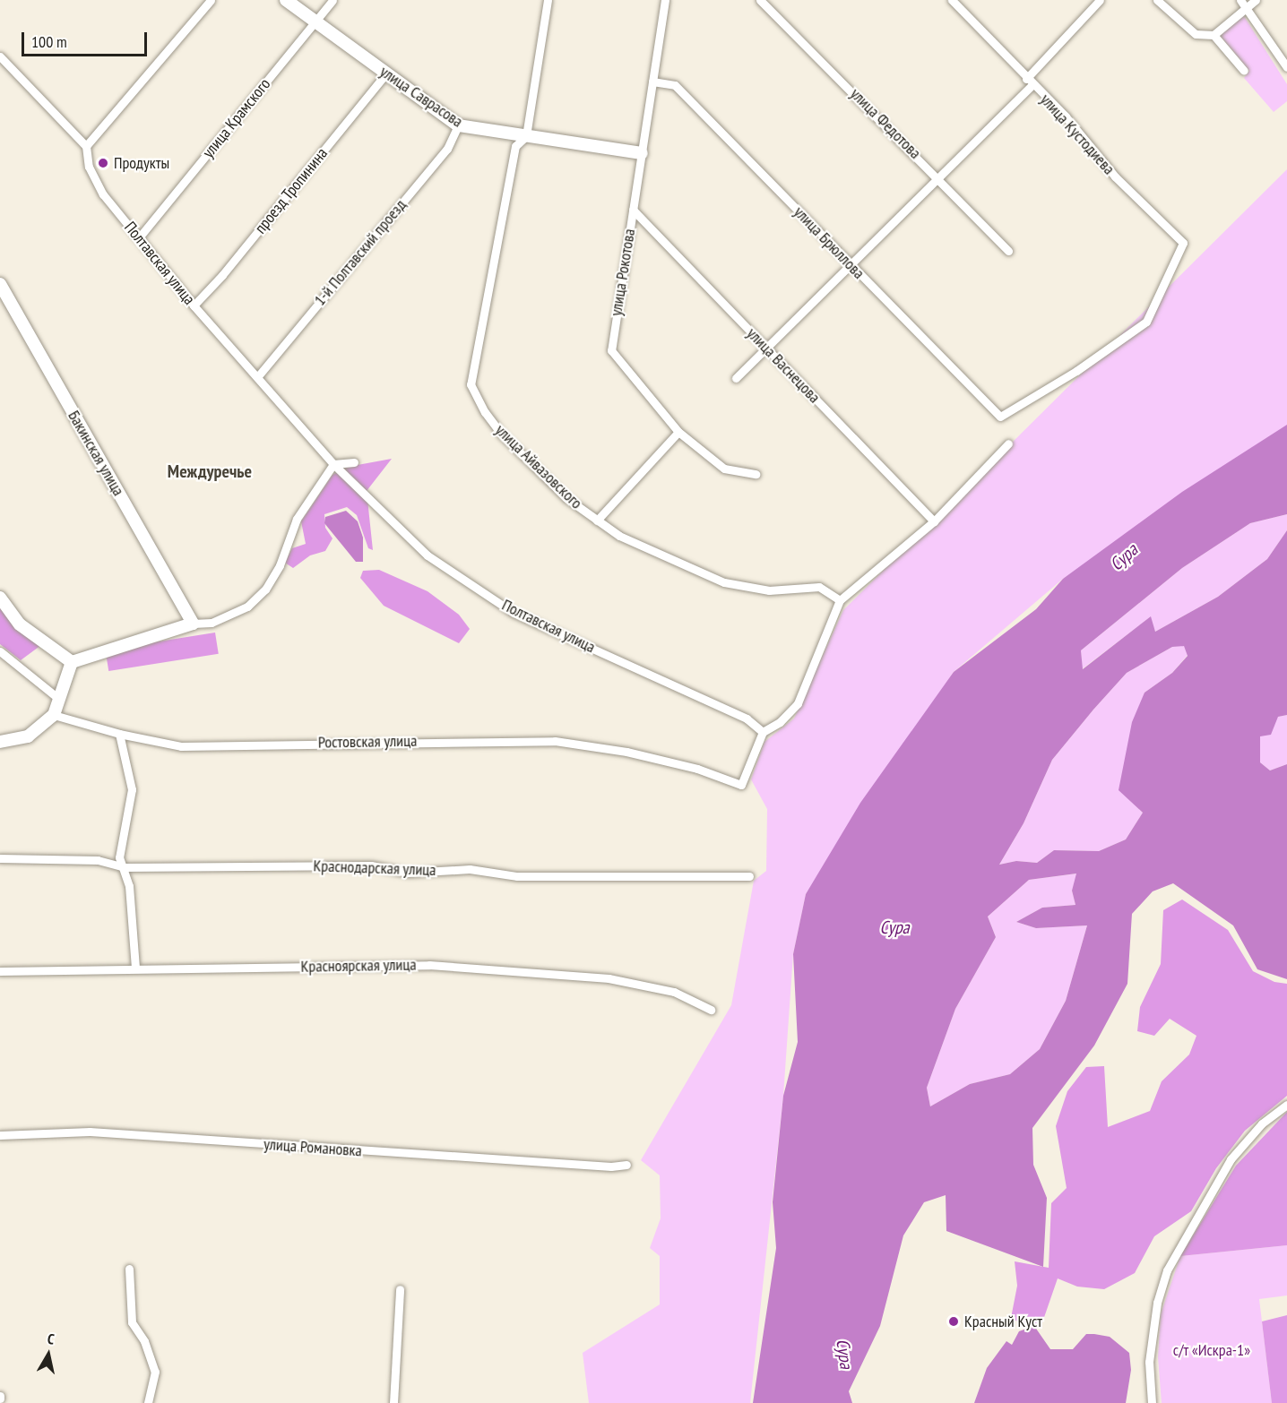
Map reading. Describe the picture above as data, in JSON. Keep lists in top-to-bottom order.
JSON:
{
  "streets": {
    "street": [
      "улица Саврасова",
      "улица Крамского",
      "улица Федотова",
      "улица Кустодиева",
      "проезд Тропинина",
      "улица Брюллова",
      "1-й Полтавский проезд",
      "Полтавская улица",
      "улица Рокотова",
      "улица Васнецова",
      "Бакинская улица",
      "улица Айвазовского",
      "Ростовская улица",
      "Краснодарская улица",
      "Красноярская улица",
      "улица Романовка"
    ]
  },
  "crossings": [
    ["улица Саврасова", "улица Крамского"],
    ["улица Саврасова", "проезд Тропинина"],
    ["улица Саврасова", "1-й Полтавский проезд"],
    ["улица Саврасова", "улица Рокотова"],
    ["улица Саврасова", "улица Айвазовского"],
    ["улица Крамского", "Полтавская улица"],
    ["улица Кустодиева", "улица Брюллова"],
    ["проезд Тропинина", "Полтавская улица"],
    ["улица Брюллова", "улица Рокотова"],
    ["1-й Полтавский проезд", "Полтавская улица"],
    ["Полтавская улица", "Ростовская улица"],
    ["улица Рокотова", "улица Васнецова"]
  ],
  "districts": ["Междуречье"],
  "water": ["Сура"],
  "parks": ["с/т «Искра-1»"],
  "places": ["Продукты", "Красный Куст"],
  "scale_bar": "100 m",
  "north": "top"
}
